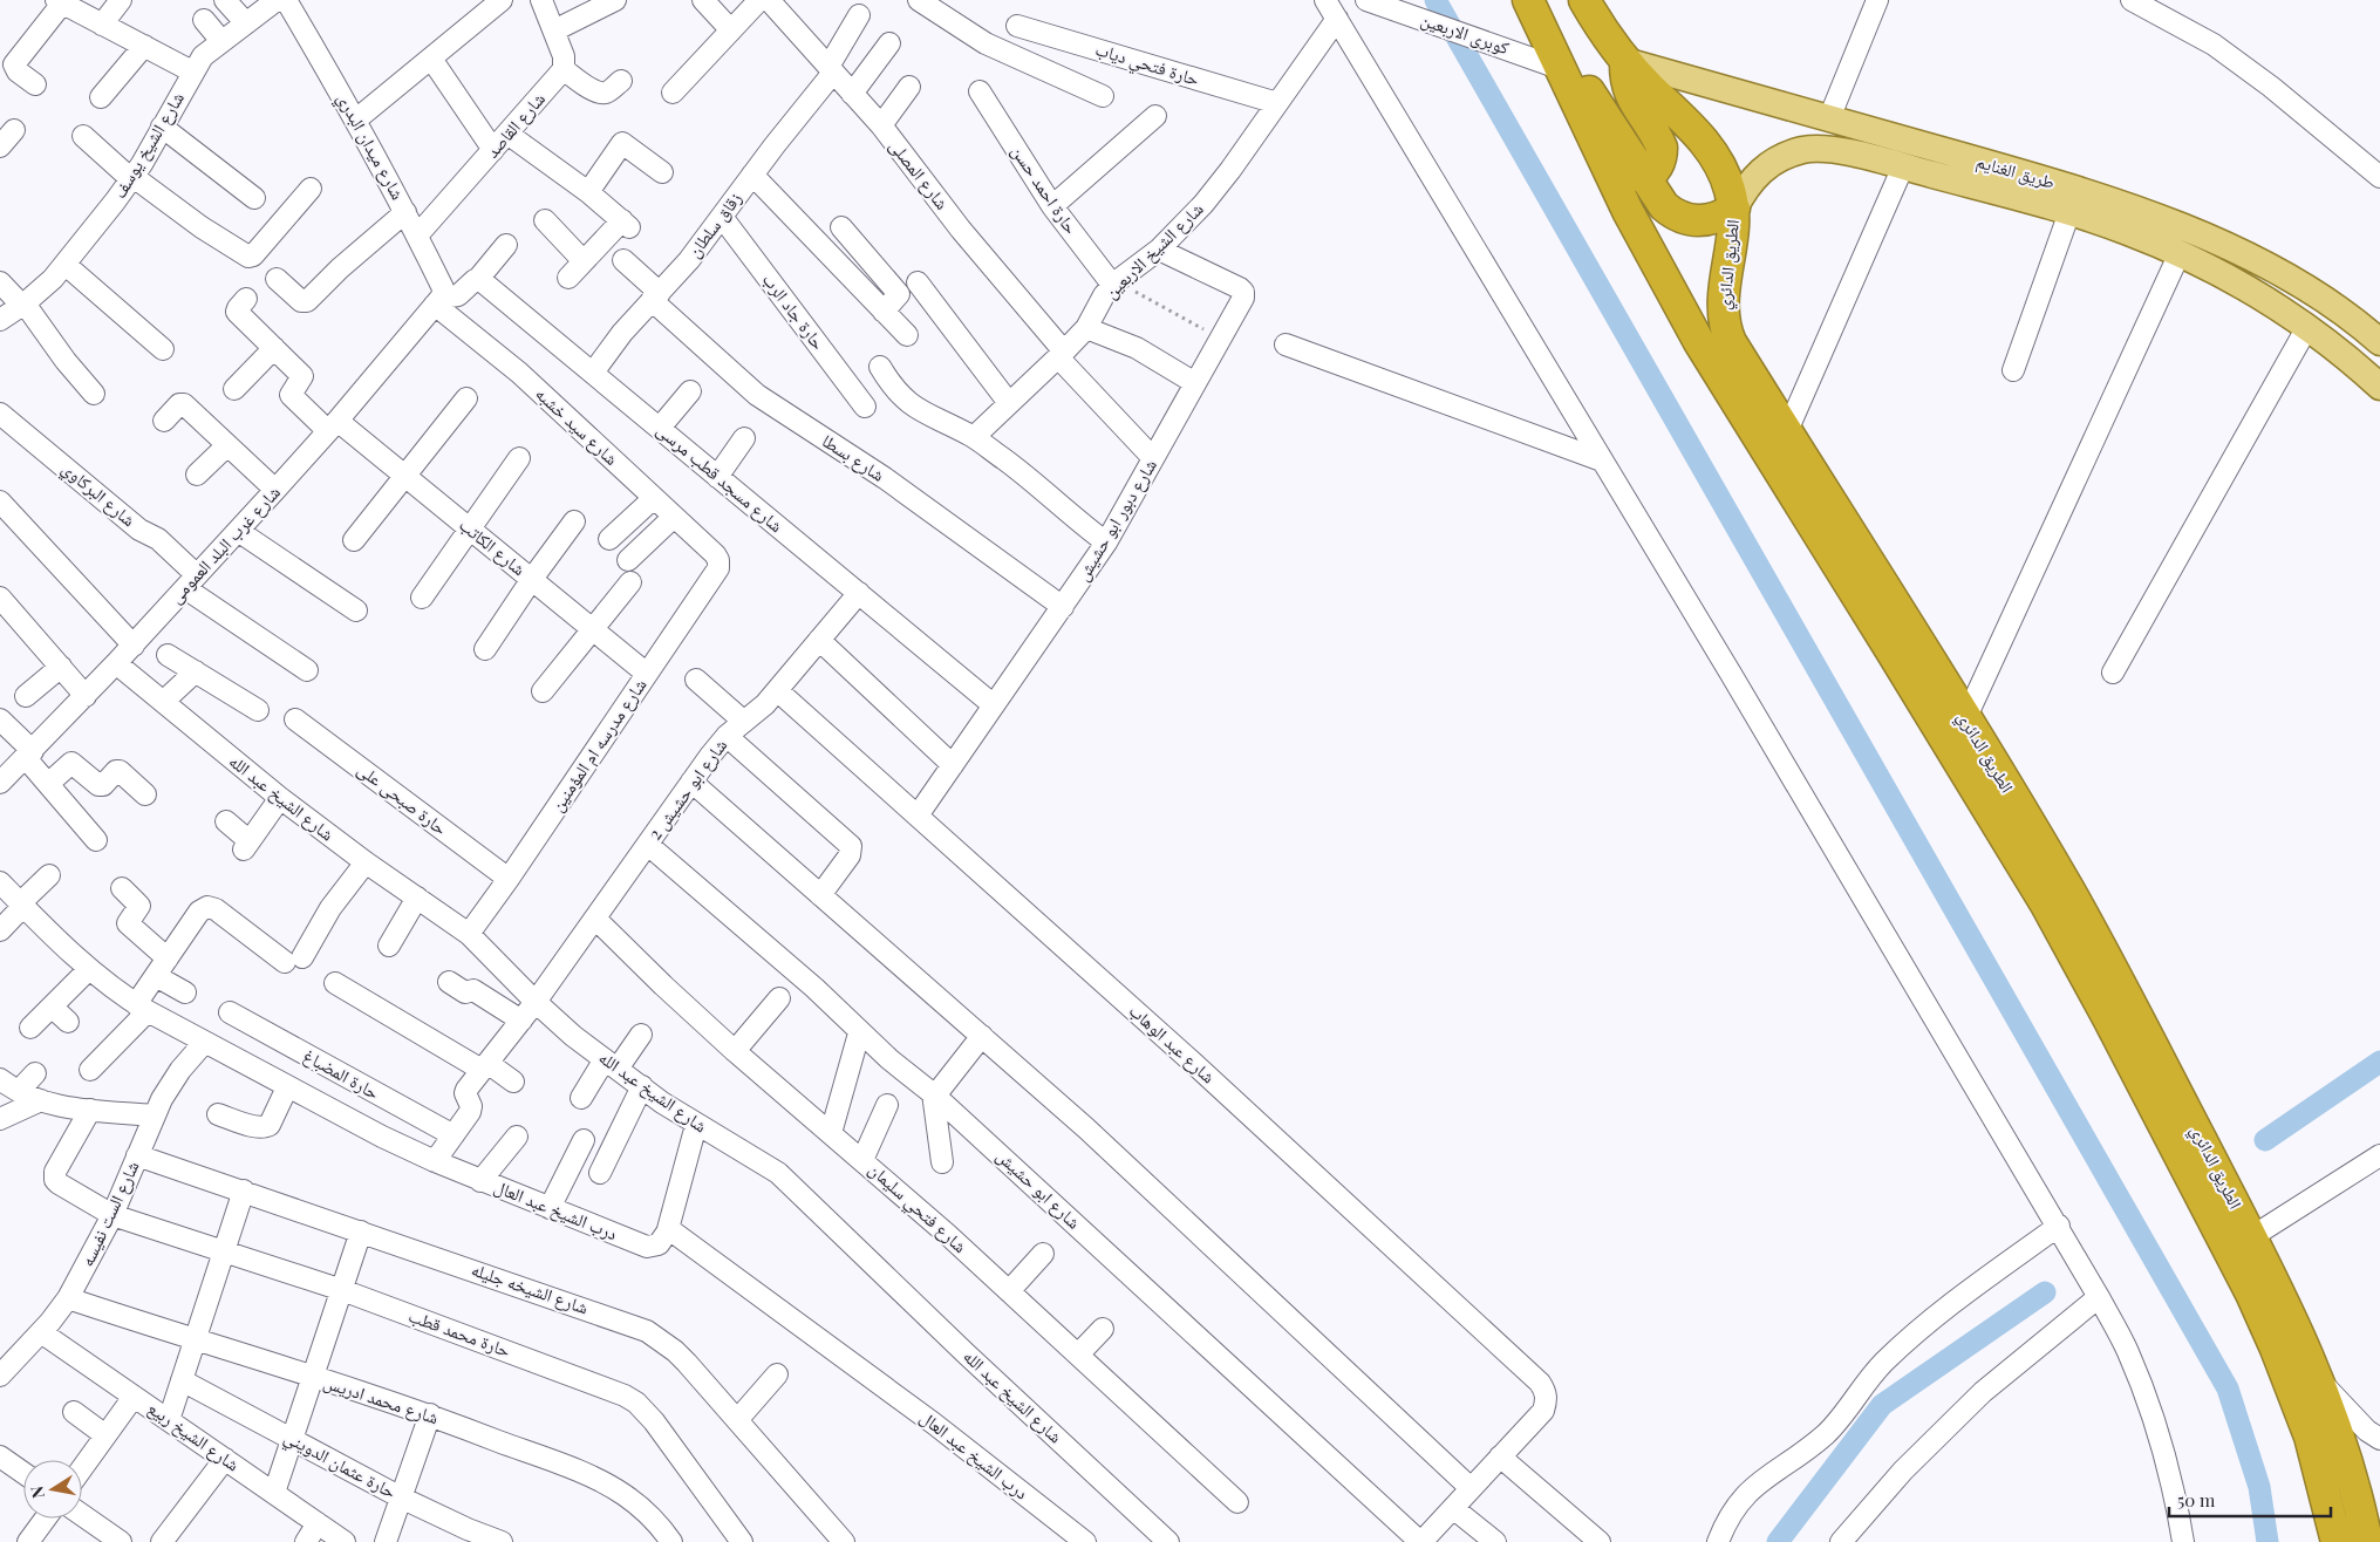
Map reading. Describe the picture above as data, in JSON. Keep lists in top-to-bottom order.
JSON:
{
  "streets": {
    "highway": ["الطريق الدائري"],
    "main road": ["طريق الغنايم"],
    "street": [
      "كوبرى الاربعين",
      "حارة فتحي دياب",
      "شارع القاصد",
      "شارع الشيخ يوسف",
      "شارع ميدان البدري",
      "شارع المصلى",
      "حارة احمد حسن",
      "زقاق سلطان",
      "شارع الشيخ الاربعين",
      "حارة جاد الرب",
      "شارع سيد خشبه",
      "شارع بسطا",
      "شارع مسجد قطب مرسى",
      "شارع البركاوي",
      "شارع دبور ابو حشيش",
      "شارع غرب البلد العمومى",
      "شارع الكاتب",
      "شارع مدرسه ام المؤمنين",
      "شارع ابو حشيش 2",
      "شارع الشيخ عبد الله",
      "حارة صبحى على",
      "شارع عبد الوهاب",
      "حارة المضباغ",
      "شارع ابو حشيش",
      "شارع فتحي سليمان",
      "درب الشيخ عبد العال",
      "شارع الست نفيسه",
      "شارع الشيخه جليله",
      "حارة محمد قطب",
      "شارع محمد ادريس",
      "شارع الشيخ ربيع",
      "حارة عثمان الدويني"
    ]
  },
  "crossings": [
    ["كوبرى الاربعين", "الطريق الدائري"],
    ["حارة فتحي دياب", "شارع الشيخ الاربعين"],
    ["شارع القاصد", "شارع ميدان البدري"],
    ["شارع ميدان البدري", "شارع سيد خشبه"],
    ["شارع ميدان البدري", "شارع غرب البلد العمومى"],
    ["طريق الغنايم", "الطريق الدائري"],
    ["شارع المصلى", "زقاق سلطان"],
    ["شارع المصلى", "شارع الشيخ الاربعين"],
    ["شارع المصلى", "شارع دبور ابو حشيش"],
    ["حارة احمد حسن", "شارع الشيخ الاربعين"],
    ["زقاق سلطان", "حارة جاد الرب"],
    ["زقاق سلطان", "شارع بسطا"],
    ["زقاق سلطان", "شارع مسجد قطب مرسى"],
    ["شارع الشيخ الاربعين", "شارع دبور ابو حشيش"],
    ["شارع سيد خشبه", "شارع غرب البلد العمومى"],
    ["شارع سيد خشبه", "شارع مدرسه ام المؤمنين"],
    ["شارع بسطا", "شارع دبور ابو حشيش"],
    ["شارع مسجد قطب مرسى", "شارع دبور ابو حشيش"],
    ["شارع مسجد قطب مرسى", "شارع ابو حشيش 2"],
    ["شارع البركاوي", "شارع غرب البلد العمومى"],
    ["شارع دبور ابو حشيش", "شارع عبد الوهاب"],
    ["شارع غرب البلد العمومى", "شارع الكاتب"],
    ["شارع غرب البلد العمومى", "شارع الشيخ عبد الله"],
    ["شارع الكاتب", "شارع مدرسه ام المؤمنين"],
    ["شارع مدرسه ام المؤمنين", "شارع الشيخ عبد الله"],
    ["شارع مدرسه ام المؤمنين", "حارة صبحى على"],
    ["شارع ابو حشيش 2", "شارع الشيخ عبد الله"],
    ["شارع ابو حشيش 2", "شارع عبد الوهاب"],
    ["شارع ابو حشيش 2", "حارة المضباغ"],
    ["شارع ابو حشيش 2", "شارع ابو حشيش"],
    ["شارع ابو حشيش 2", "شارع فتحي سليمان"],
    ["درب الشيخ عبد العال", "شارع الست نفيسه"],
    ["شارع الست نفيسه", "شارع الشيخه جليله"],
    ["شارع الست نفيسه", "حارة محمد قطب"],
    ["شارع الست نفيسه", "شارع محمد ادريس"],
    ["شارع الست نفيسه", "شارع الشيخ ربيع"]
  ],
  "scale_bar": "50 m",
  "north": "left"
}
